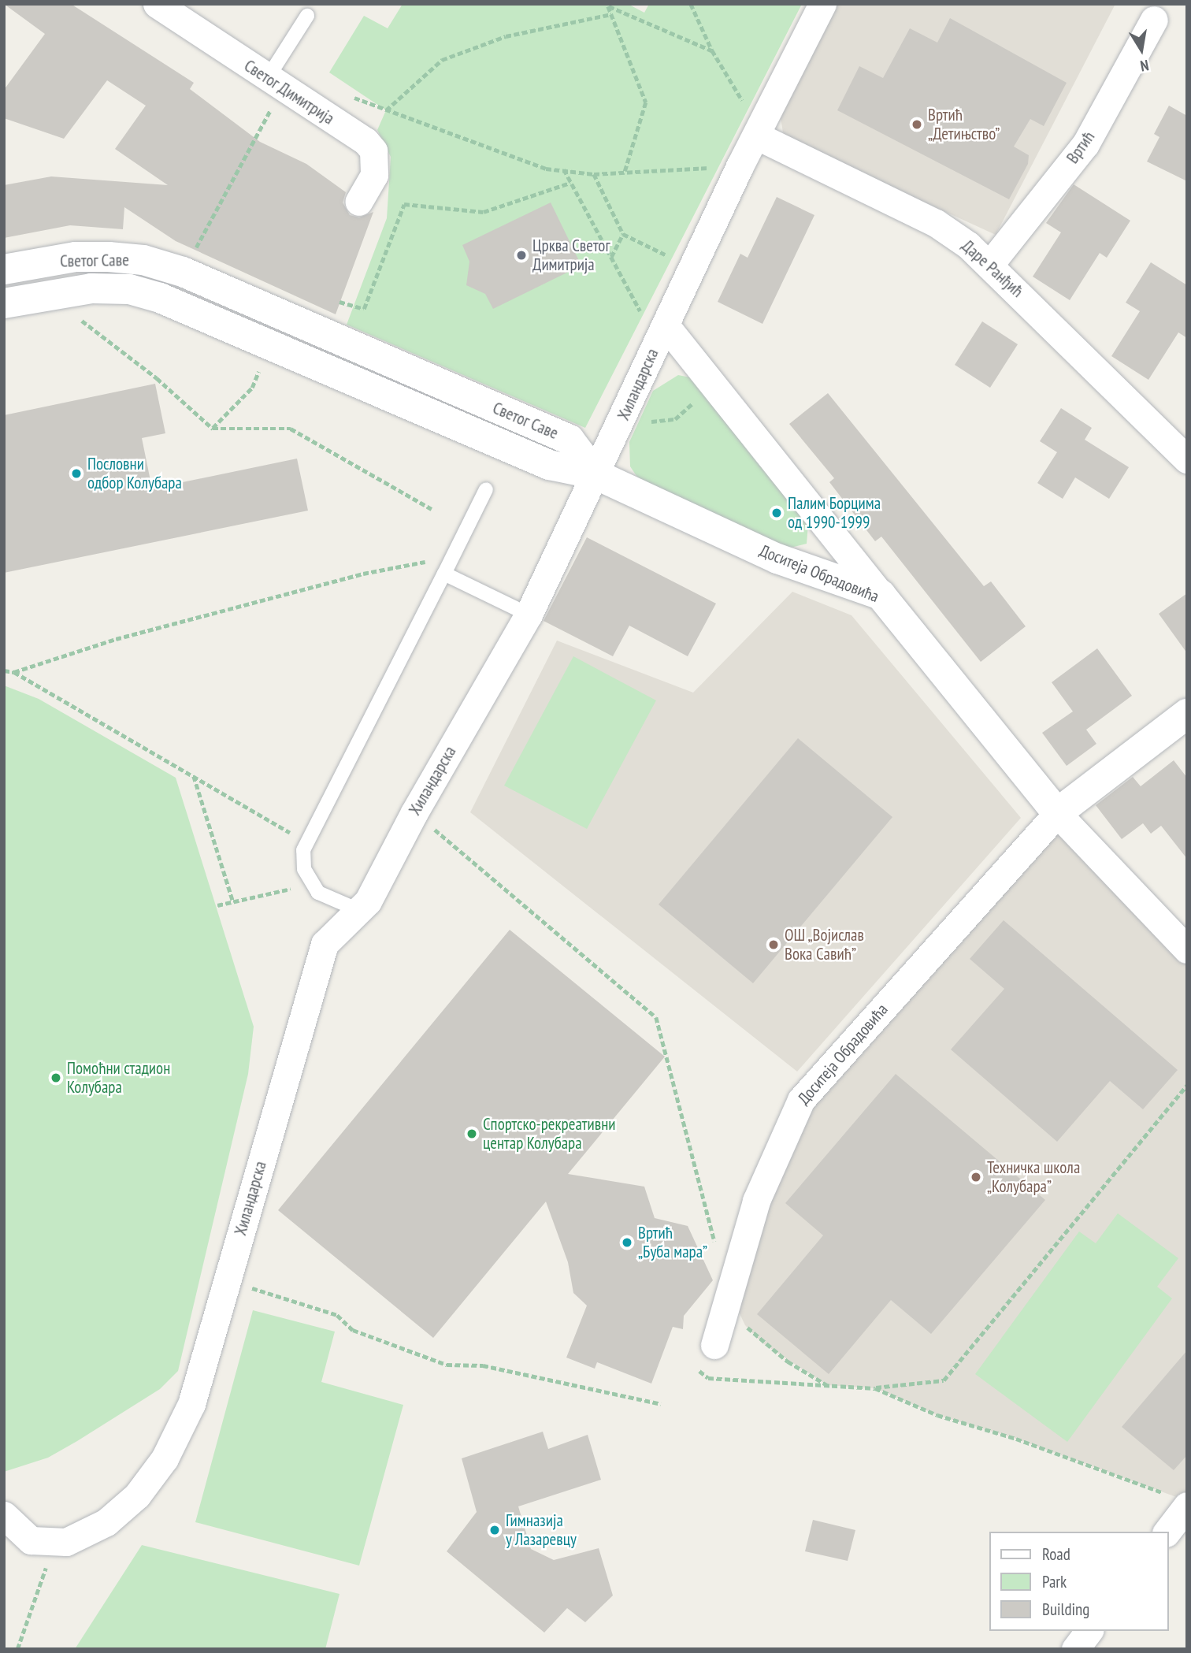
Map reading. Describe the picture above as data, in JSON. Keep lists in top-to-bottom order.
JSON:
{
  "streets": {
    "street": [
      "Светог Димитрија",
      "Вртић",
      "Светог Саве",
      "Даре Ранђић",
      "Хиландарска",
      "Доситеја Обрадовића"
    ]
  },
  "crossings": [
    ["Вртић", "Даре Ранђић"],
    ["Светог Саве", "Хиландарска"],
    ["Светог Саве", "Доситеја Обрадовића"],
    ["Даре Ранђић", "Хиландарска"],
    ["Хиландарска", "Доситеја Обрадовића"]
  ],
  "places": [
    "Вртић „Детињство”",
    "Црква Светог Димитрија",
    "Пословни одбор Колубара",
    "Палим Борцима од 1990-1999",
    "ОШ „Војислав Вока Савић”",
    "Помоћни стадион Колубара",
    "Спортско-рекреативни центар Колубара",
    "Техничка школа „Колубара”",
    "Вртић „Буба мара”",
    "Гимназија у Лазаревцу"
  ],
  "legend": ["Road", "Park", "Building"],
  "north": "bottom"
}
